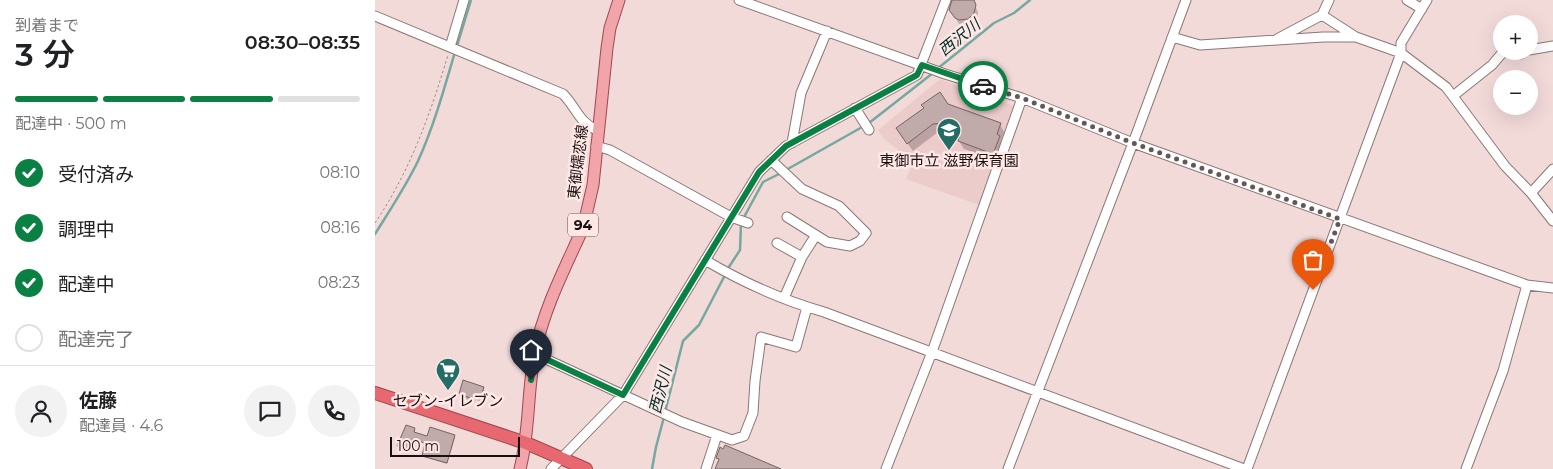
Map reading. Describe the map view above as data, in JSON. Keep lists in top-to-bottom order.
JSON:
{
  "streets": {
    "main road": ["東御嬬恋線", "94"]
  },
  "water": ["西沢川"],
  "places": {
    "school or university": ["東御市立 滋野保育園"],
    "supermarket": ["セブン-イレブン"]
  },
  "scale_bar": "100 m",
  "page": {
    "heading": ["3 分", "到着まで", "08:30–08:35"],
    "panel": ["佐藤", "配達員 · 4.6"],
    "map_buttons": ["+", "−"],
    "bar": "配達中 · 500 m",
    "list": [
      ["受付済み", "08:10"],
      ["調理中", "08:16"],
      ["配達中", "08:23"],
      "配達完了"
    ],
    "scale": "100 m"
  }
}
